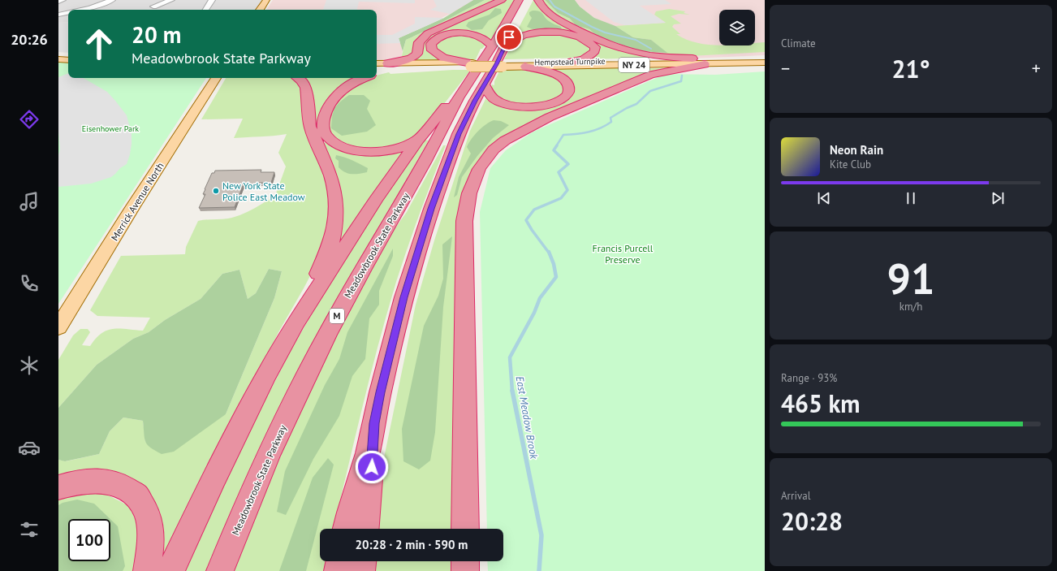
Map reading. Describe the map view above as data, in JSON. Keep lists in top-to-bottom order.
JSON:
{
  "streets": {
    "highway": ["Meadowbrook State Parkway", "M"],
    "main road": ["Hempstead Turnpike", "NY 24", "Merrick Avenue North"]
  },
  "crossings": [
    ["Hempstead Turnpike", "Meadowbrook State Parkway"]
  ],
  "water": ["East Meadow Brook"],
  "parks": ["Eisenhower Park", "Francis Purcell Preserve"],
  "places": ["New York State Police East Meadow"],
  "page": {
    "tabs": "20:26",
    "tile": [
      "Climate",
      ["91", "km/h"],
      ["Range · 93%", "465 km"],
      ["Arrival", "20:28"]
    ],
    "turn": ["20 m", "Meadowbrook State Parkway"],
    "heat": ["−", "21°", "+"],
    "song": ["Neon Rain", "Kite Club"],
    "limit": "100",
    "trip": "20:28 · 2 min · 590 m"
  }
}
